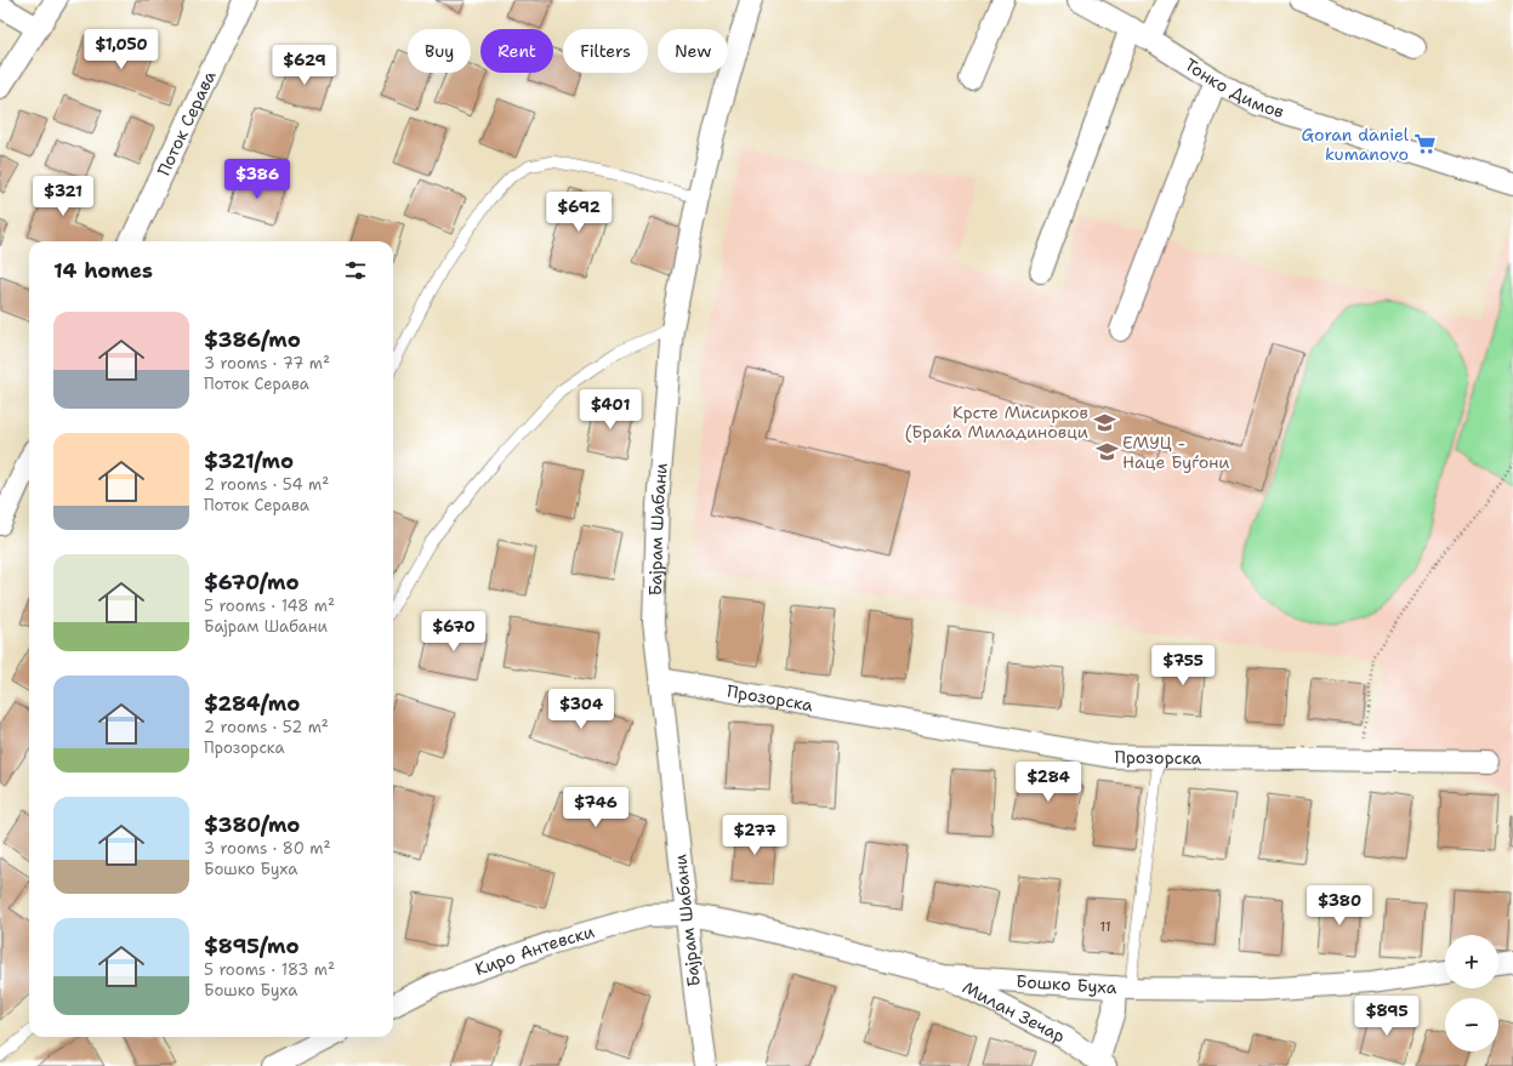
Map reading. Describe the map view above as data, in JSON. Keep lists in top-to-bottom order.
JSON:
{
  "streets": {
    "street": [
      "Тонко Димов",
      "Поток Серава",
      "Бајрам Шабани",
      "Прозорска",
      "Киро Антевски",
      "Бошко Буха",
      "Милан Зечар"
    ]
  },
  "crossings": [
    ["Бајрам Шабани", "Прозорска"],
    ["Бајрам Шабани", "Киро Антевски"],
    ["Бајрам Шабани", "Бошко Буха"],
    ["Киро Антевски", "Бошко Буха"],
    ["Бошко Буха", "Милан Зечар"]
  ],
  "places": {
    "supermarket": ["Goran daniel kumanovo"],
    "school or university": ["Крсте Мисирков (Браќа Миладиновци", "ЕМУЦ - Наце Буѓони"]
  },
  "house_numbers": ["11"],
  "page": {
    "price": [
      "$1,050",
      "$629",
      "$386",
      "$321",
      "$692",
      "$401",
      "$670",
      "$755",
      "$304",
      "$284",
      "$746",
      "$277",
      "$380",
      "$895"
    ],
    "chip": [
      "Buy",
      "Rent",
      "Filters",
      "New"
    ],
    "heading": "14 homes",
    "list": [
      {
        "name": "$386/mo",
        "note": "3 rooms · 77 m² · Поток Серава"
      },
      {
        "name": "$321/mo",
        "note": "2 rooms · 54 m² · Поток Серава"
      },
      {
        "name": "$670/mo",
        "note": "5 rooms · 148 m² · Бајрам Шабани"
      },
      {
        "name": "$284/mo",
        "note": "2 rooms · 52 m² · Прозорска"
      },
      {
        "name": "$380/mo",
        "note": "3 rooms · 80 m² · Бошко Буха"
      },
      {
        "name": "$895/mo",
        "note": "5 rooms · 183 m² · Бошко Буха"
      }
    ],
    "map_buttons": ["+", "−"]
  }
}
